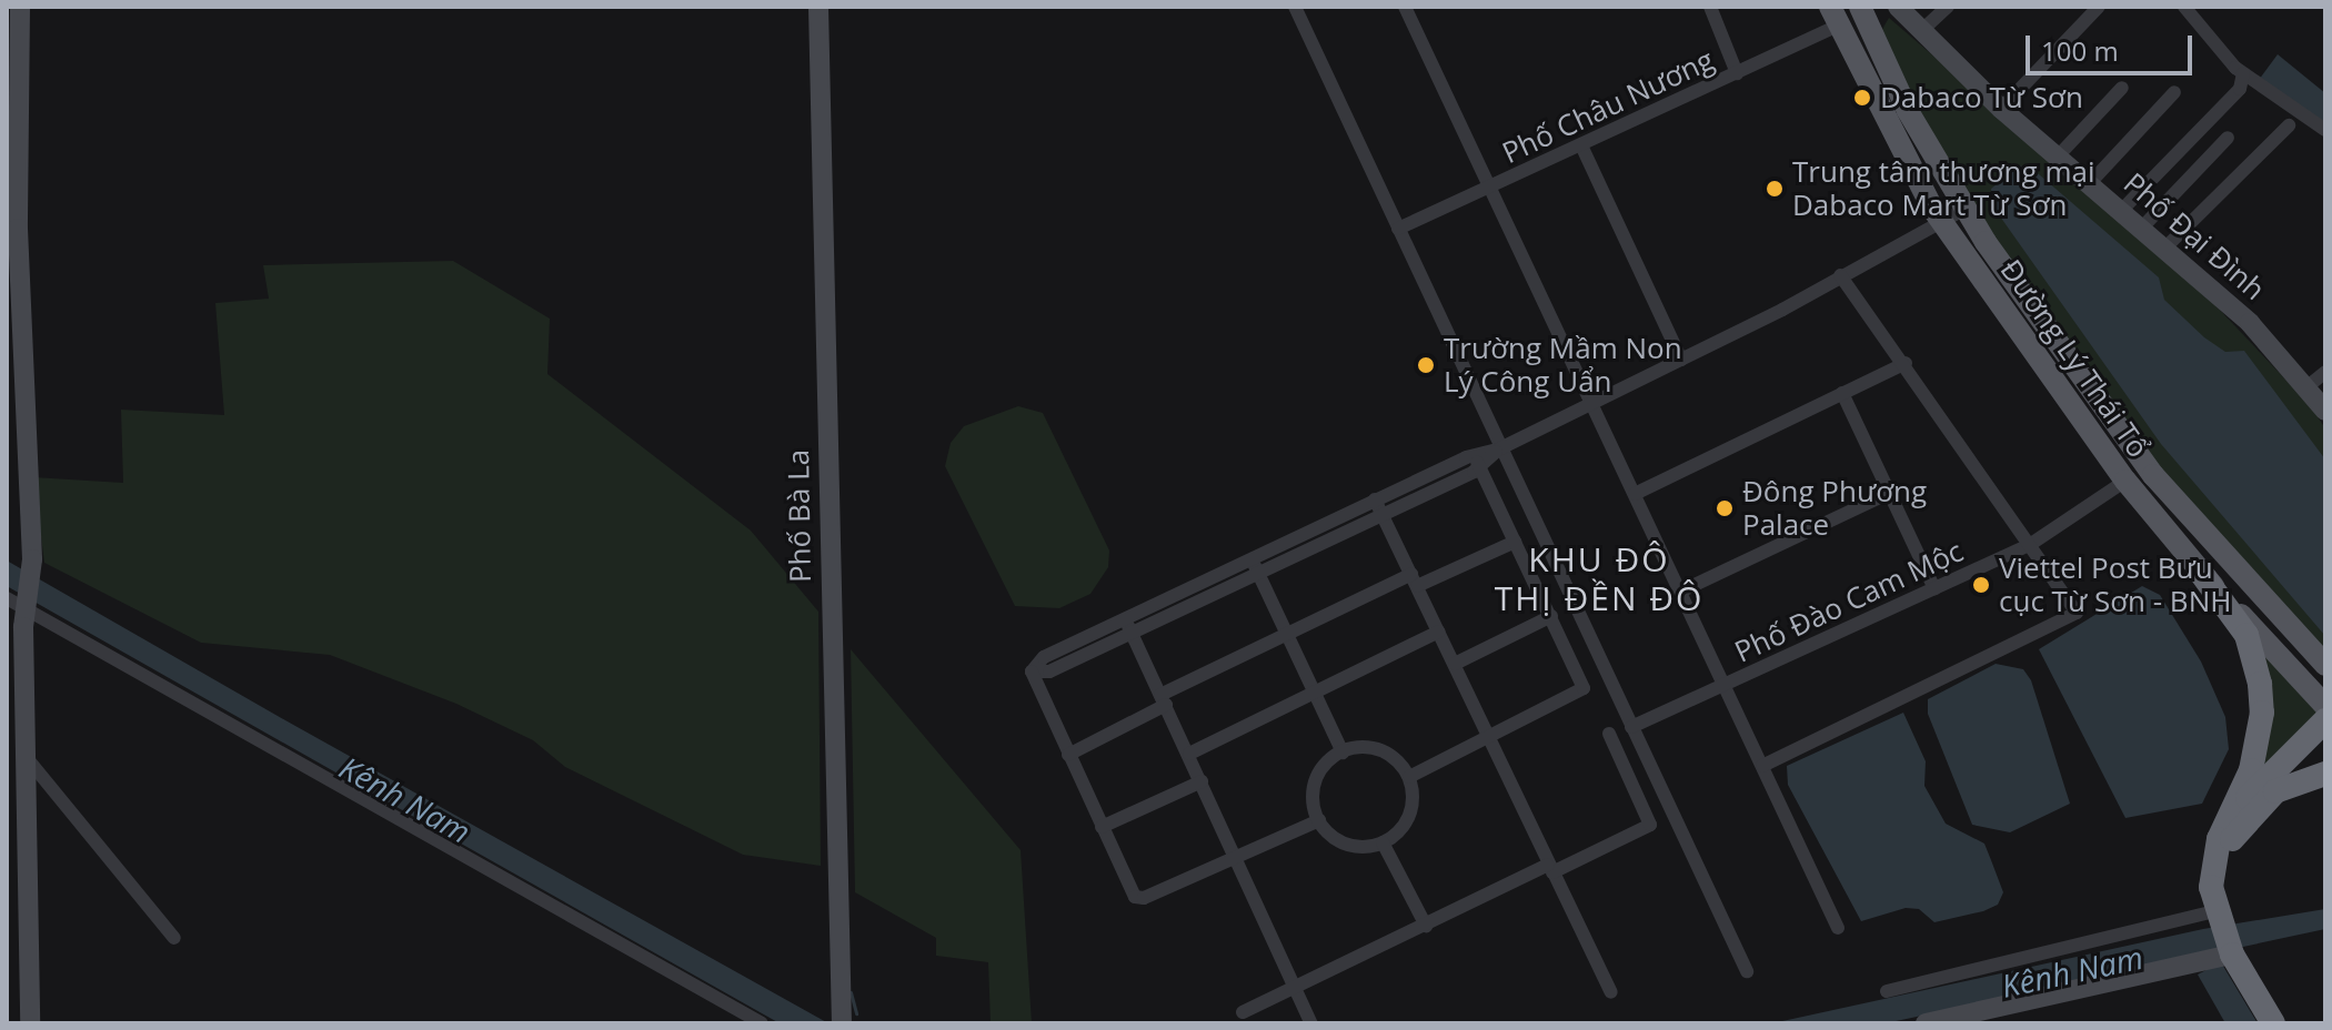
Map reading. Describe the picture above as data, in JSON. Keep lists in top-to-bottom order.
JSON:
{
  "streets": {
    "main road": ["Đường Lý Thái Tổ"],
    "street": [
      "Phố Châu Nương",
      "Phố Đại Đình",
      "Phố Bà La",
      "Phố Đào Cam Mộc"
    ]
  },
  "crossings": [
    ["Phố Châu Nương", "Đường Lý Thái Tổ"],
    ["Đường Lý Thái Tổ", "Phố Đào Cam Mộc"]
  ],
  "districts": ["KHU ĐÔ THỊ ĐỀN ĐÔ"],
  "water": ["Kênh Nam"],
  "places": [
    "Dabaco Từ Sơn",
    "Trung tâm thương mại Dabaco Mart Từ Sơn",
    "Trường Mầm Non Lý Công Uẩn",
    "Đông Phương Palace",
    "Viettel Post Bưu cục Từ Sơn - BNH"
  ],
  "scale_bar": "100 m"
}
